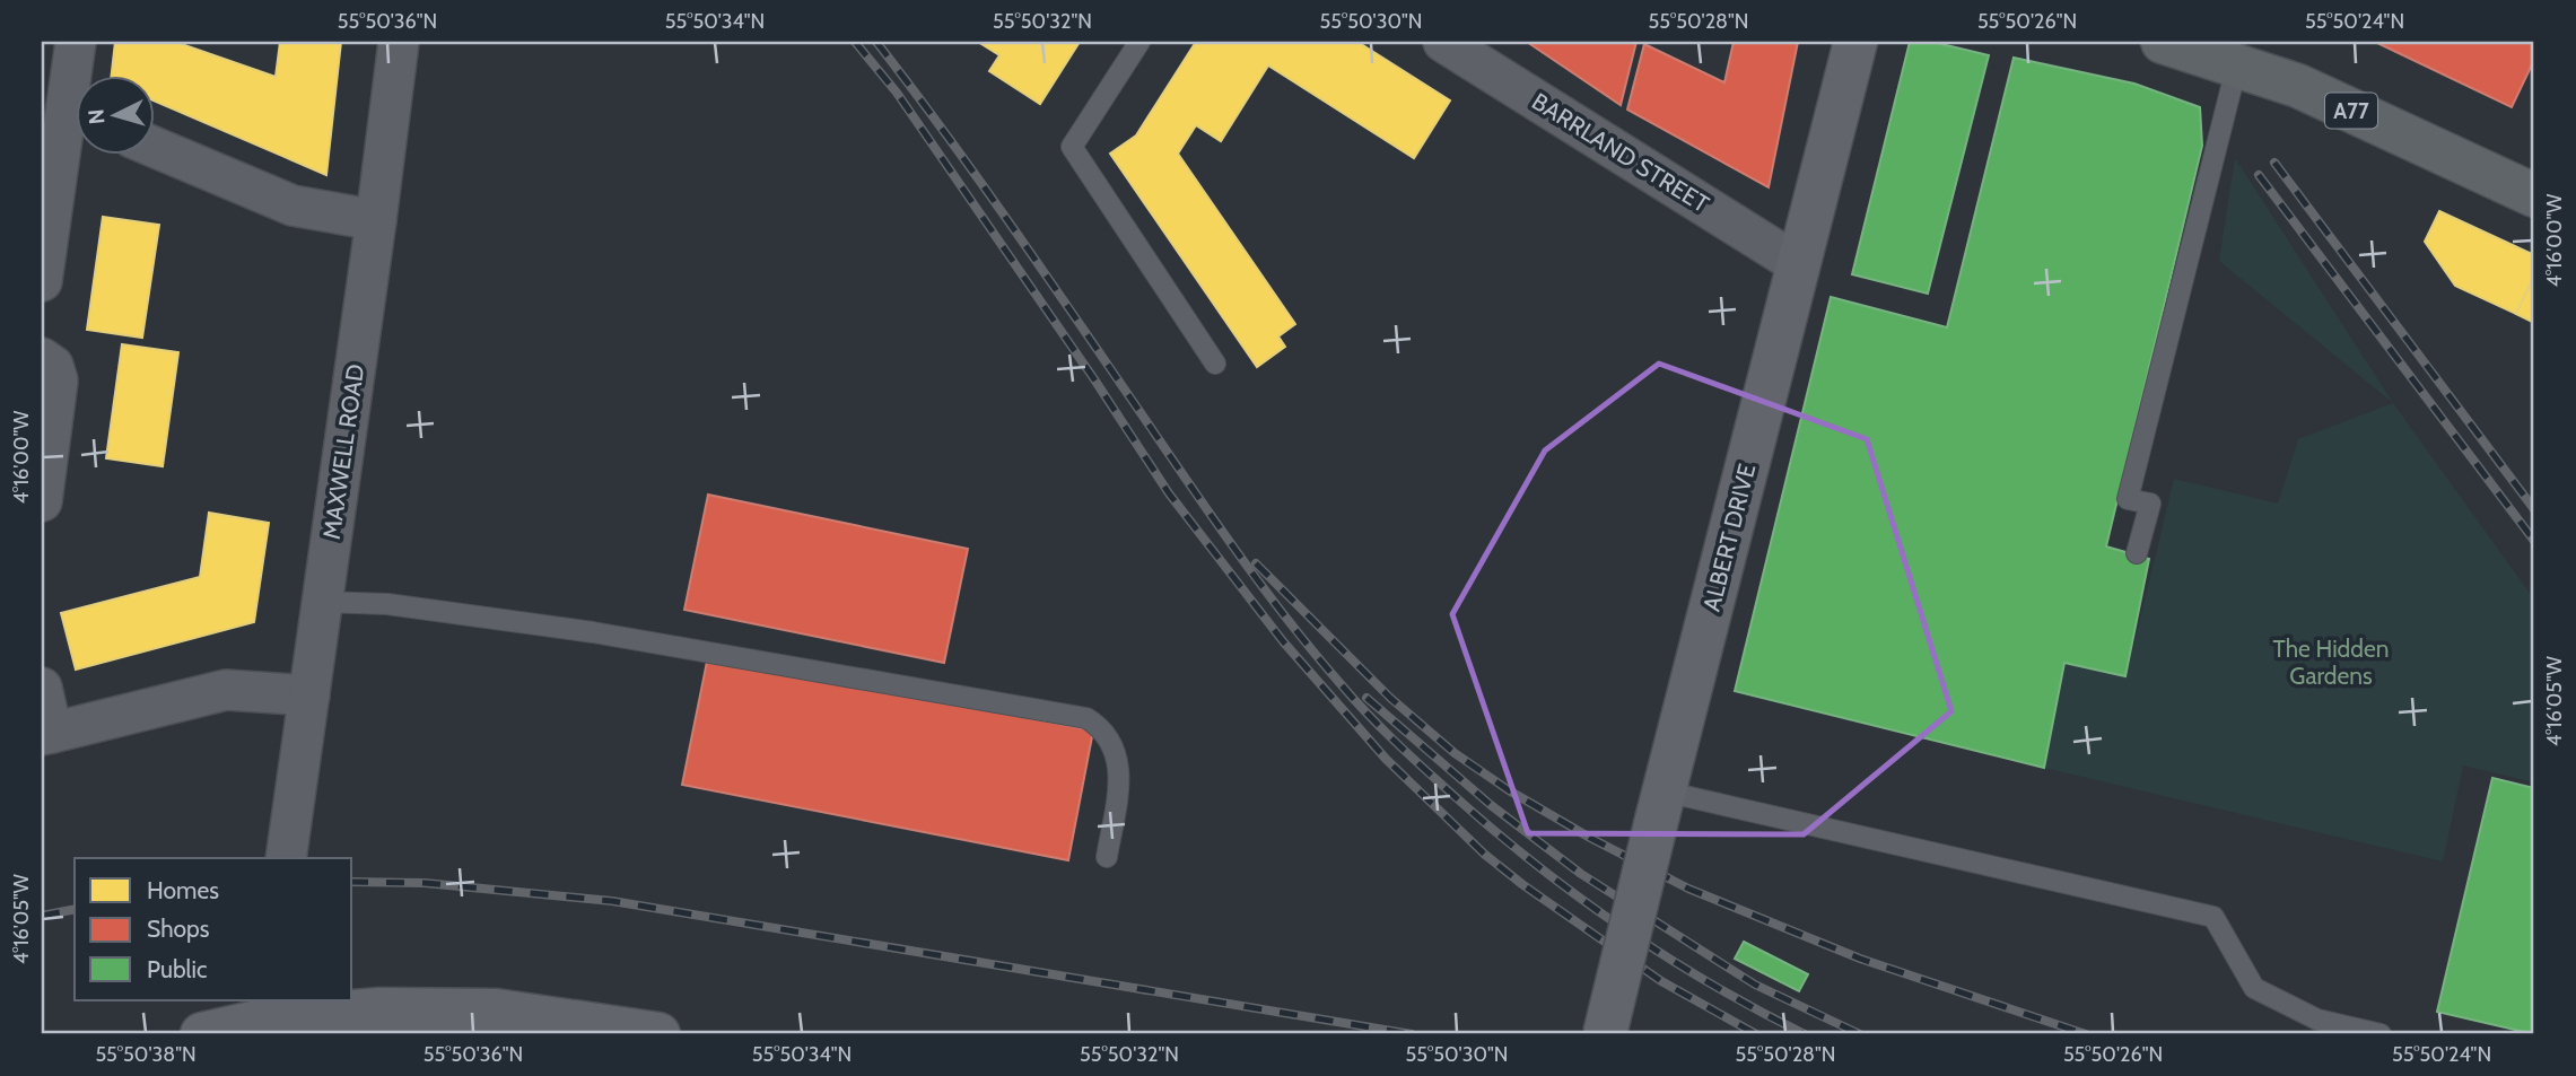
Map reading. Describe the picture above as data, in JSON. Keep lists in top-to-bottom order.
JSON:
{
  "streets": {
    "main road": ["A77"],
    "street": ["BARRLAND STREET", "MAXWELL ROAD", "ALBERT DRIVE"]
  },
  "crossings": [
    ["BARRLAND STREET", "ALBERT DRIVE"]
  ],
  "parks": ["The Hidden Gardens"],
  "legend": ["Homes", "Shops", "Public"],
  "north": "left",
  "coordinates": [
    "55°50'36\"N",
    "55°50'34\"N",
    "55°50'32\"N",
    "55°50'30\"N",
    "55°50'28\"N",
    "55°50'26\"N",
    "55°50'24\"N",
    "4°16'00\"W",
    "4°16'05\"W",
    "55°50'38\"N"
  ]
}
